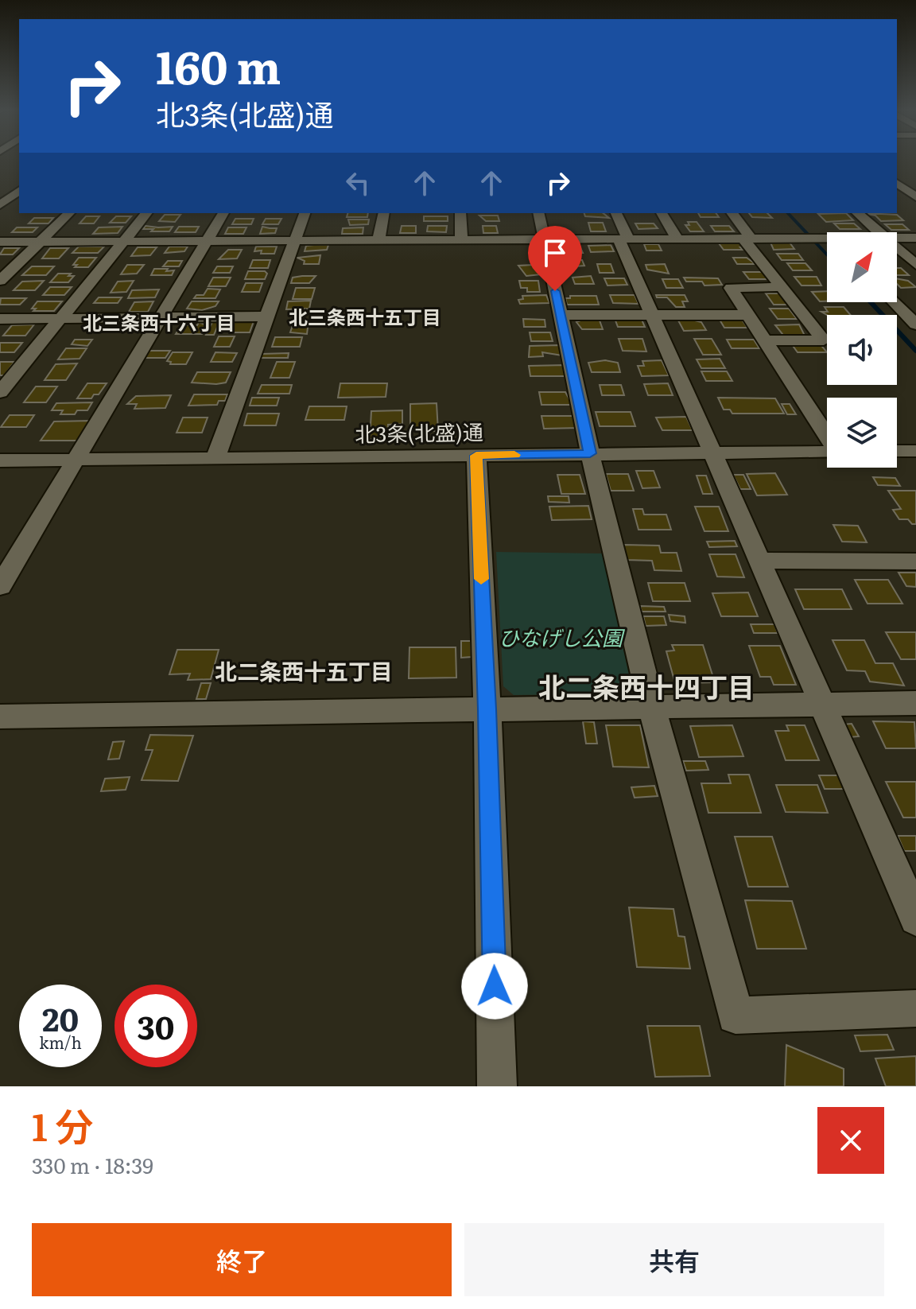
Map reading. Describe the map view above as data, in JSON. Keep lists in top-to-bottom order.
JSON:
{
  "streets": {
    "street": ["北3条(北盛)通"]
  },
  "districts": [
    "北三条西十五丁目",
    "北三条西十六丁目",
    "北二条西十五丁目",
    "北二条西十四丁目"
  ],
  "parks": ["ひなげし公園"],
  "north": "top right",
  "page": {
    "turn": ["160 m", "北3条(北盛)通"],
    "speed": "20 km/h",
    "limit": "30",
    "heading": ["1 分", "330 m · 18:39"],
    "buttons": ["終了", "共有"]
  }
}
